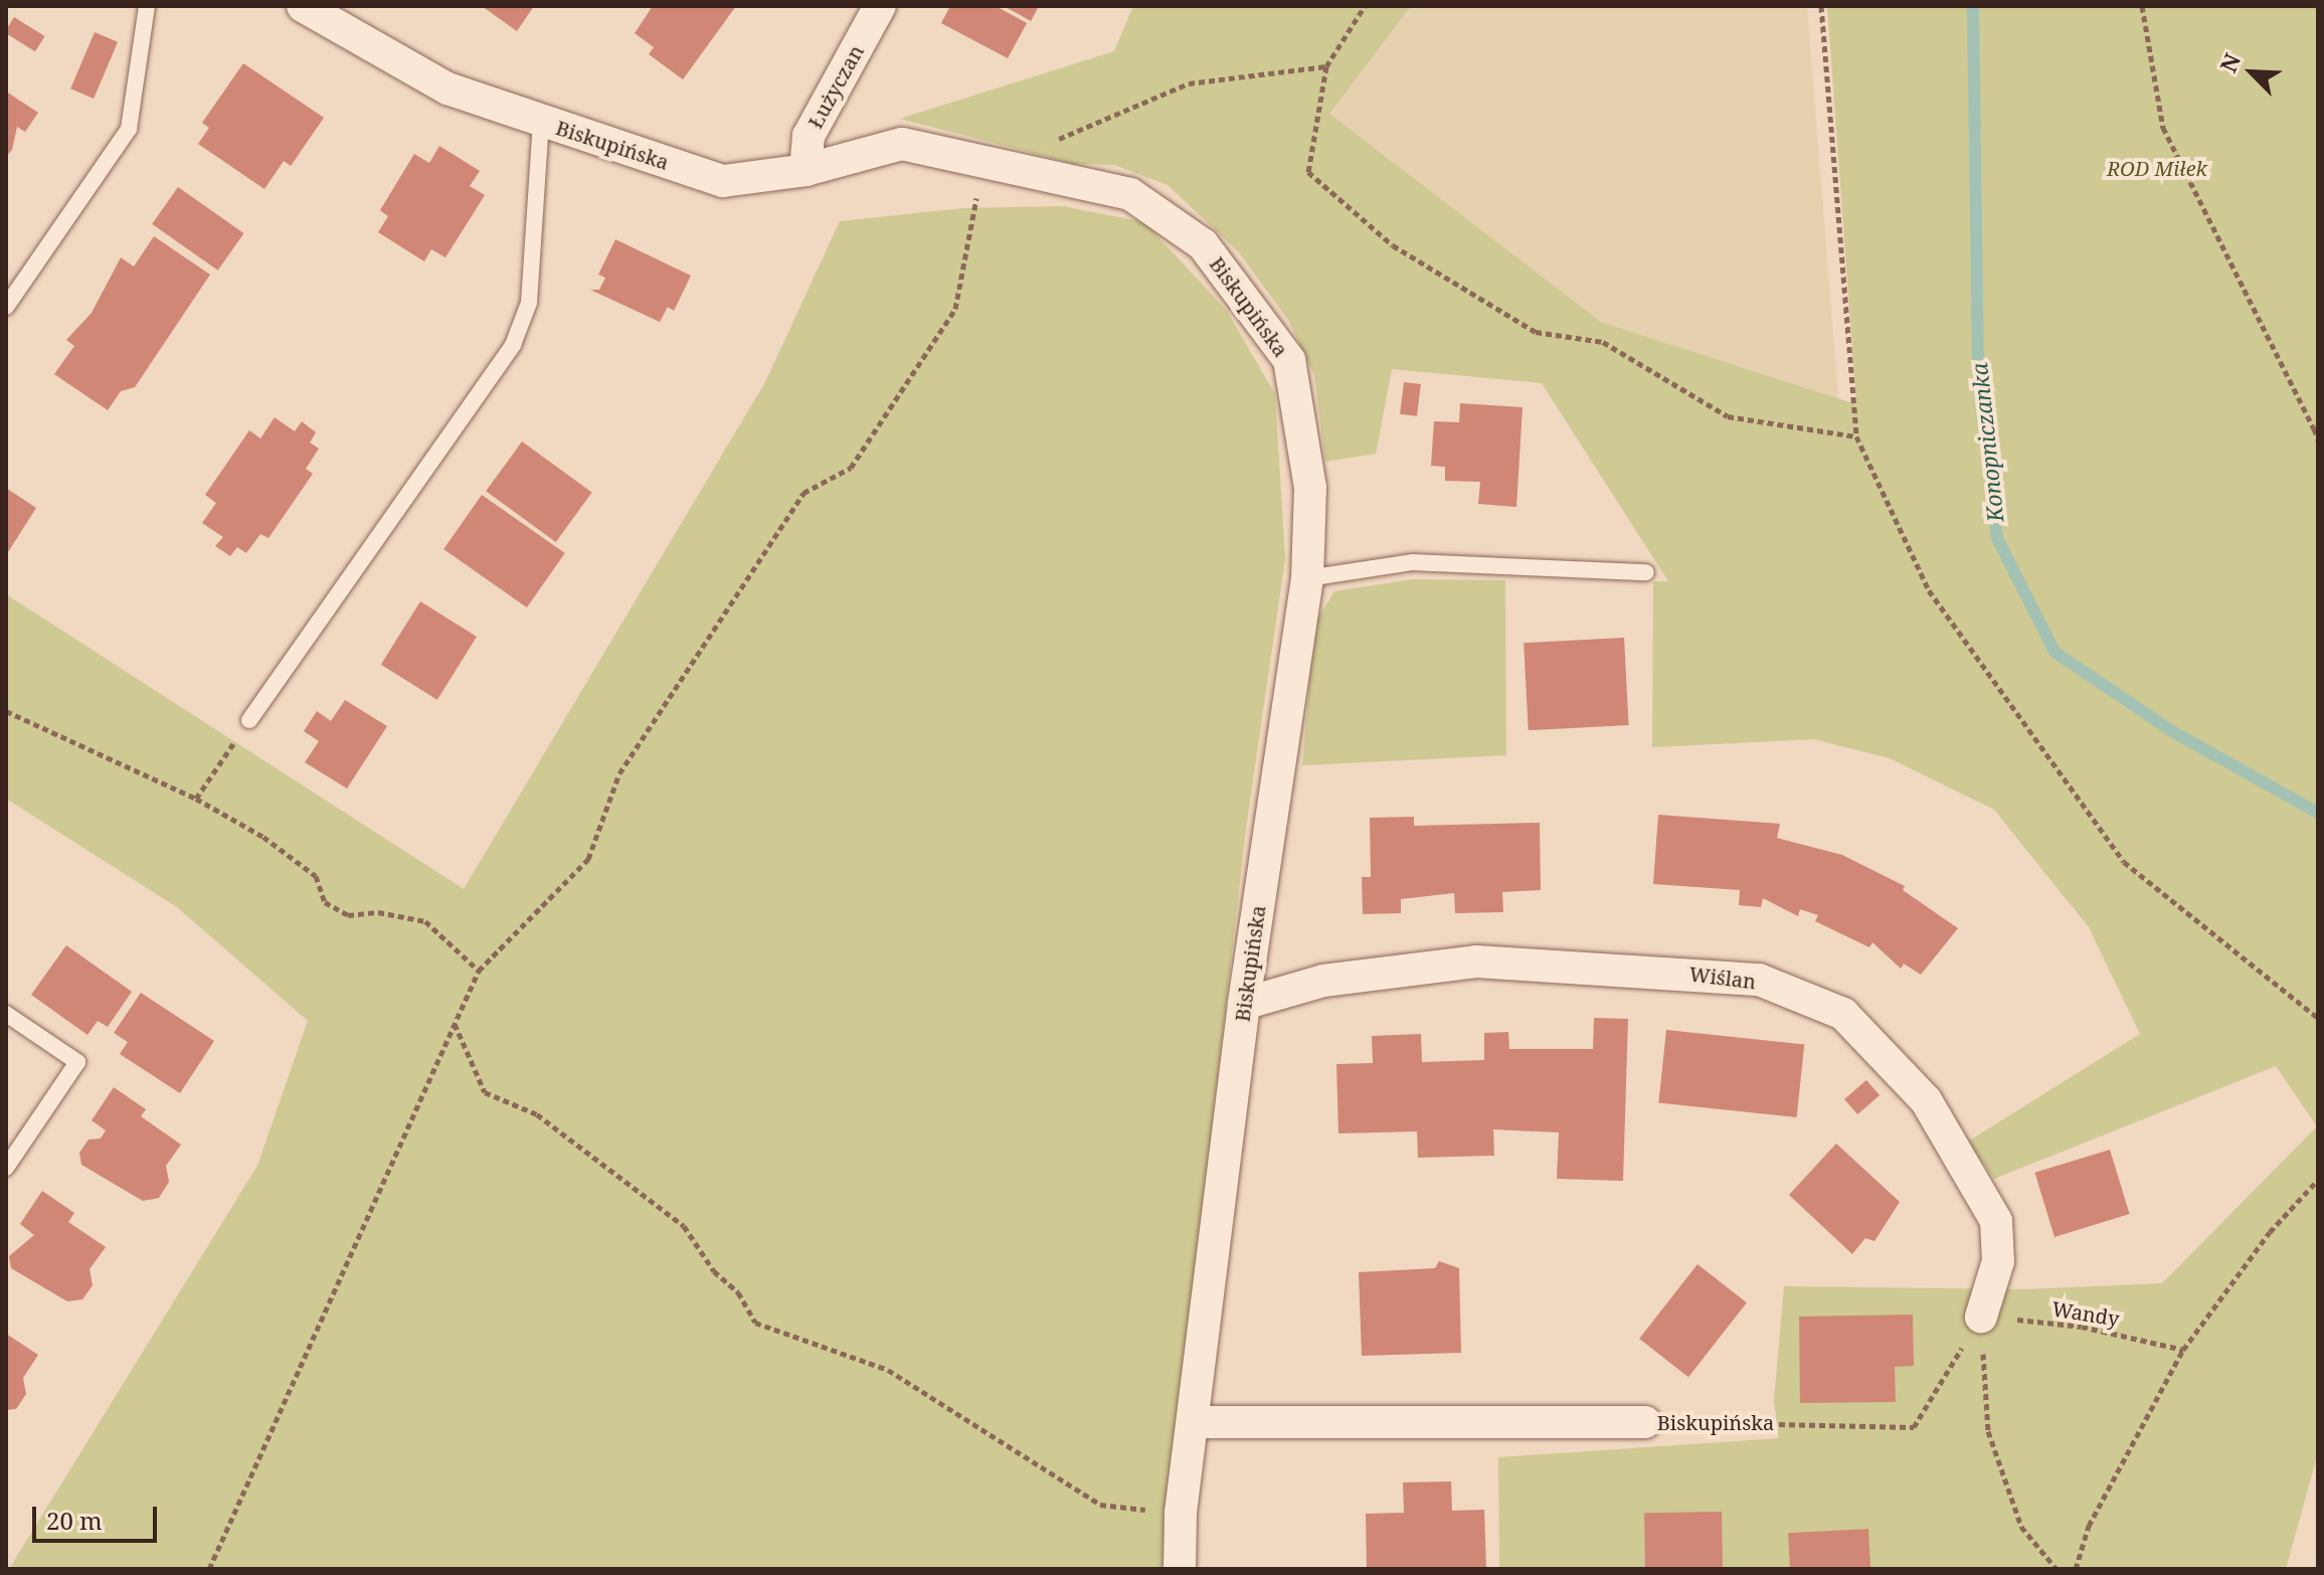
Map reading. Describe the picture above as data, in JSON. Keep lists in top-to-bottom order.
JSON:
{
  "streets": {
    "street": ["Łużyczan", "Biskupińska", "Wiślan"],
    "path": ["Wandy"]
  },
  "crossings": [
    ["Łużyczan", "Biskupińska"],
    ["Biskupińska", "Wiślan"],
    ["Biskupińska", "Wandy"],
    ["Wiślan", "Wandy"]
  ],
  "water": ["Konopniczanka"],
  "parks": ["ROD Miłek"],
  "scale_bar": "20 m",
  "north": "top left"
}
